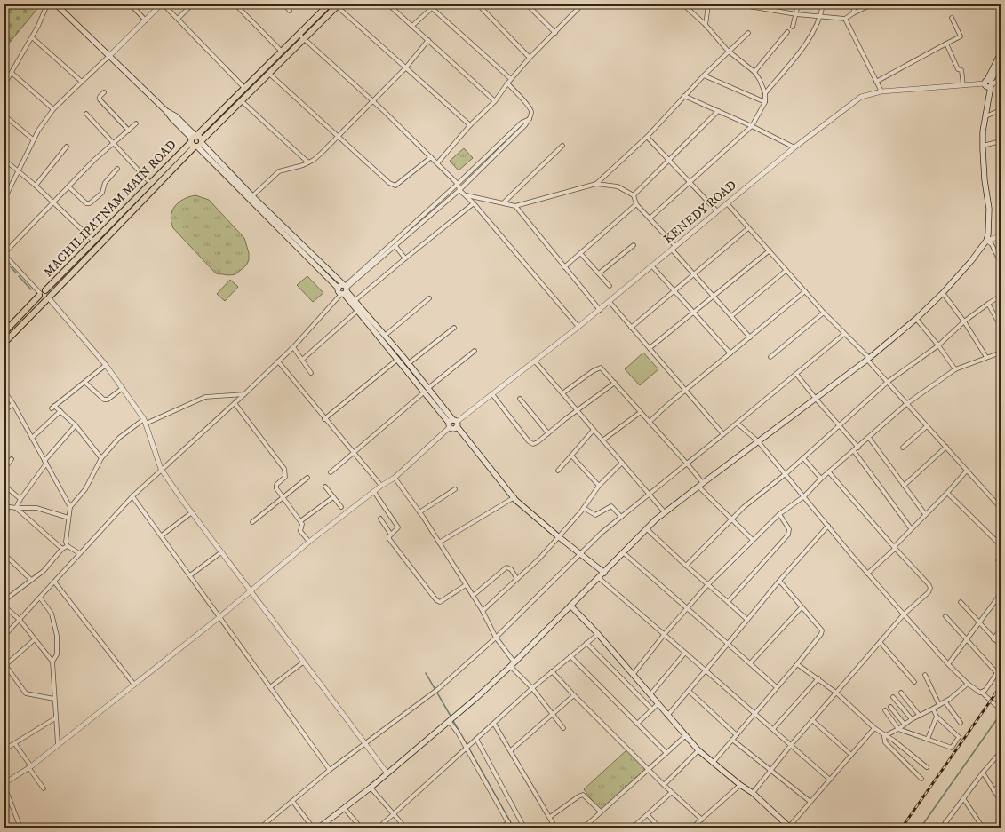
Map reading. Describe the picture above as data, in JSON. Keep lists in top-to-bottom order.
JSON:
{
  "streets": {
    "main road": ["MACHILIPATNAM MAIN ROAD"],
    "street": ["KENEDY ROAD"]
  }
}
